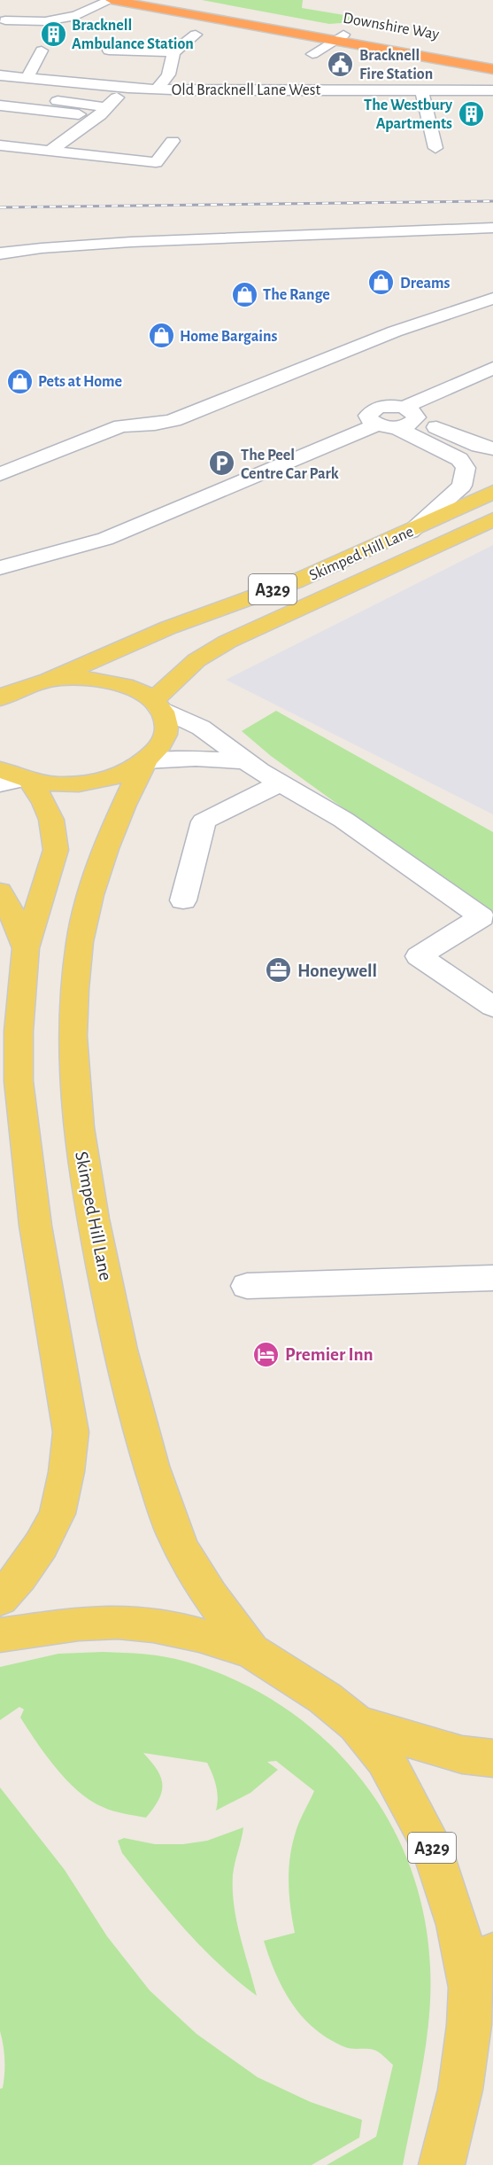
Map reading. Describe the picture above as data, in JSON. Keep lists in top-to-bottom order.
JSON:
{
  "streets": {
    "highway": ["Downshire Way"],
    "main road": ["Skimped Hill Lane", "A329"],
    "street": ["Old Bracknell Lane West"]
  },
  "crossings": [
    ["Skimped Hill Lane", "A329"]
  ],
  "places": {
    "building": ["Bracknell Ambulance Station", "The Westbury Apartments"],
    "public building": ["Bracknell Fire Station"],
    "shop": [
      "Dreams",
      "The Range",
      "Home Bargains",
      "Pets at Home"
    ],
    "parking": ["The Peel Centre Car Park"],
    "office": ["Honeywell"],
    "hotel": ["Premier Inn"]
  }
}
